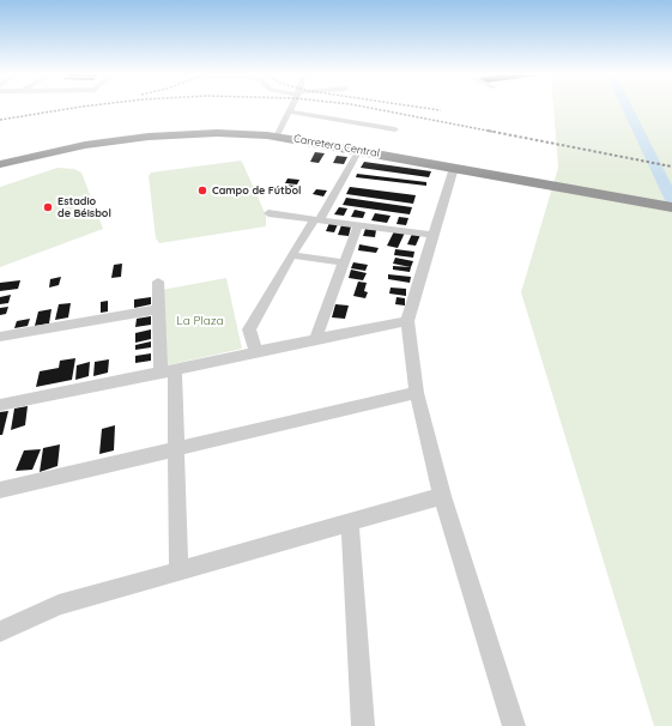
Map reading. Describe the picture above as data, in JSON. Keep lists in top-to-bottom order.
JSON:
{
  "streets": {
    "highway": ["Carretera Central"]
  },
  "parks": ["La Plaza"],
  "places": ["Campo de Fútbol", "Estadio de Béisbol"]
}
